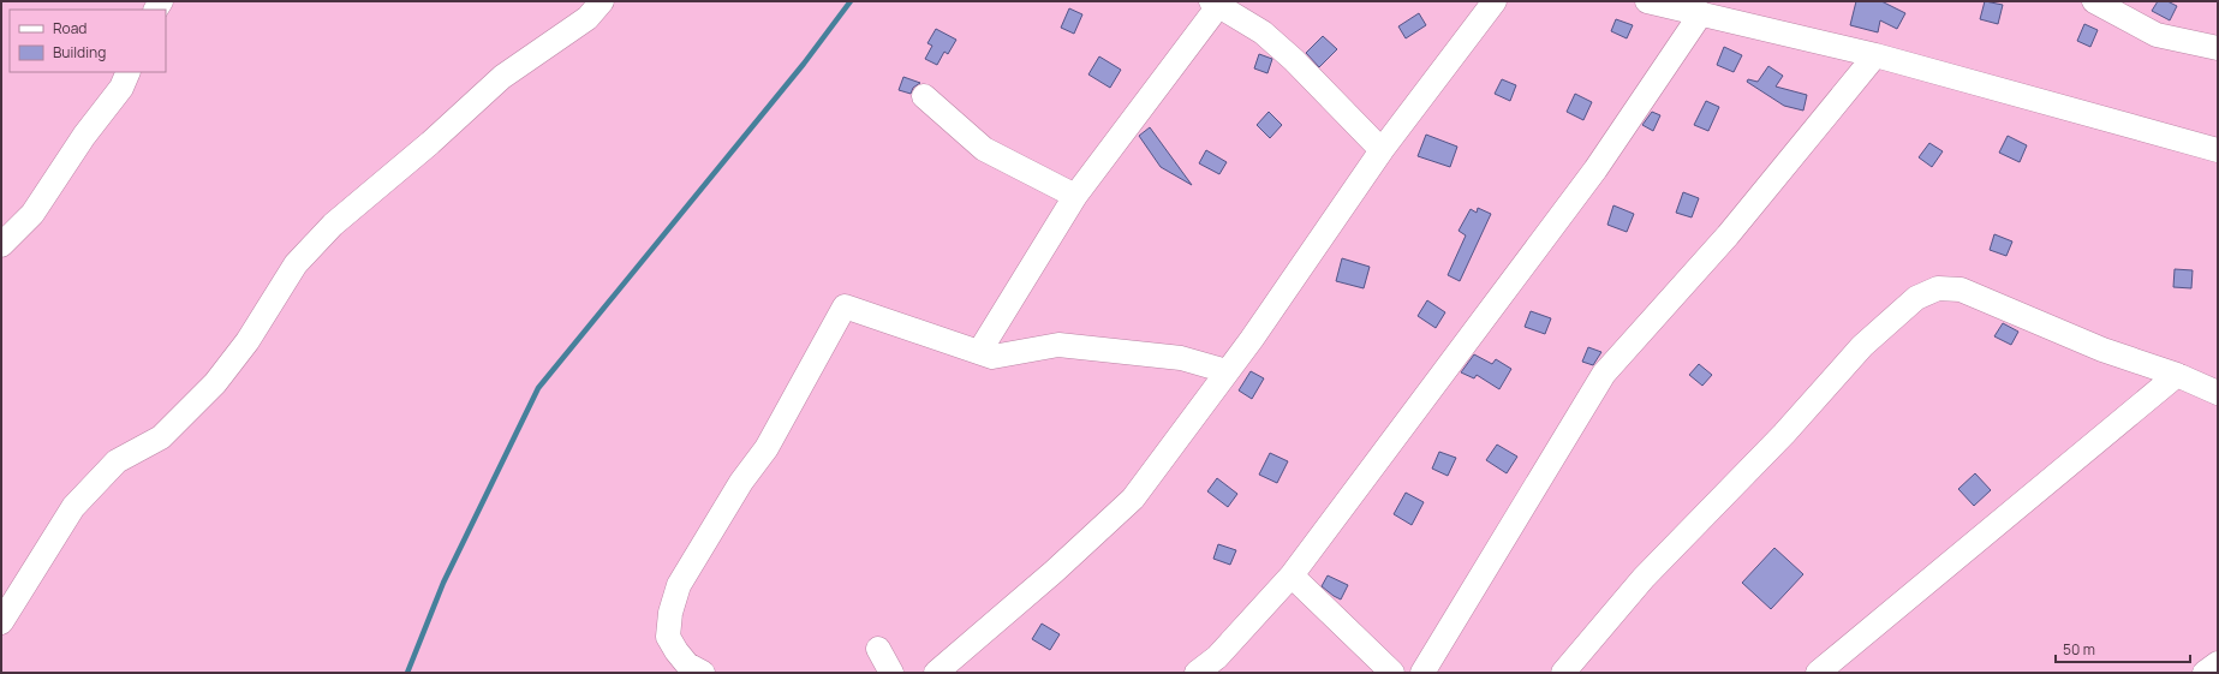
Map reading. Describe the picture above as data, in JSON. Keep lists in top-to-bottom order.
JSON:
{
  "legend": ["Road", "Building"],
  "scale_bar": "50 m"
}
